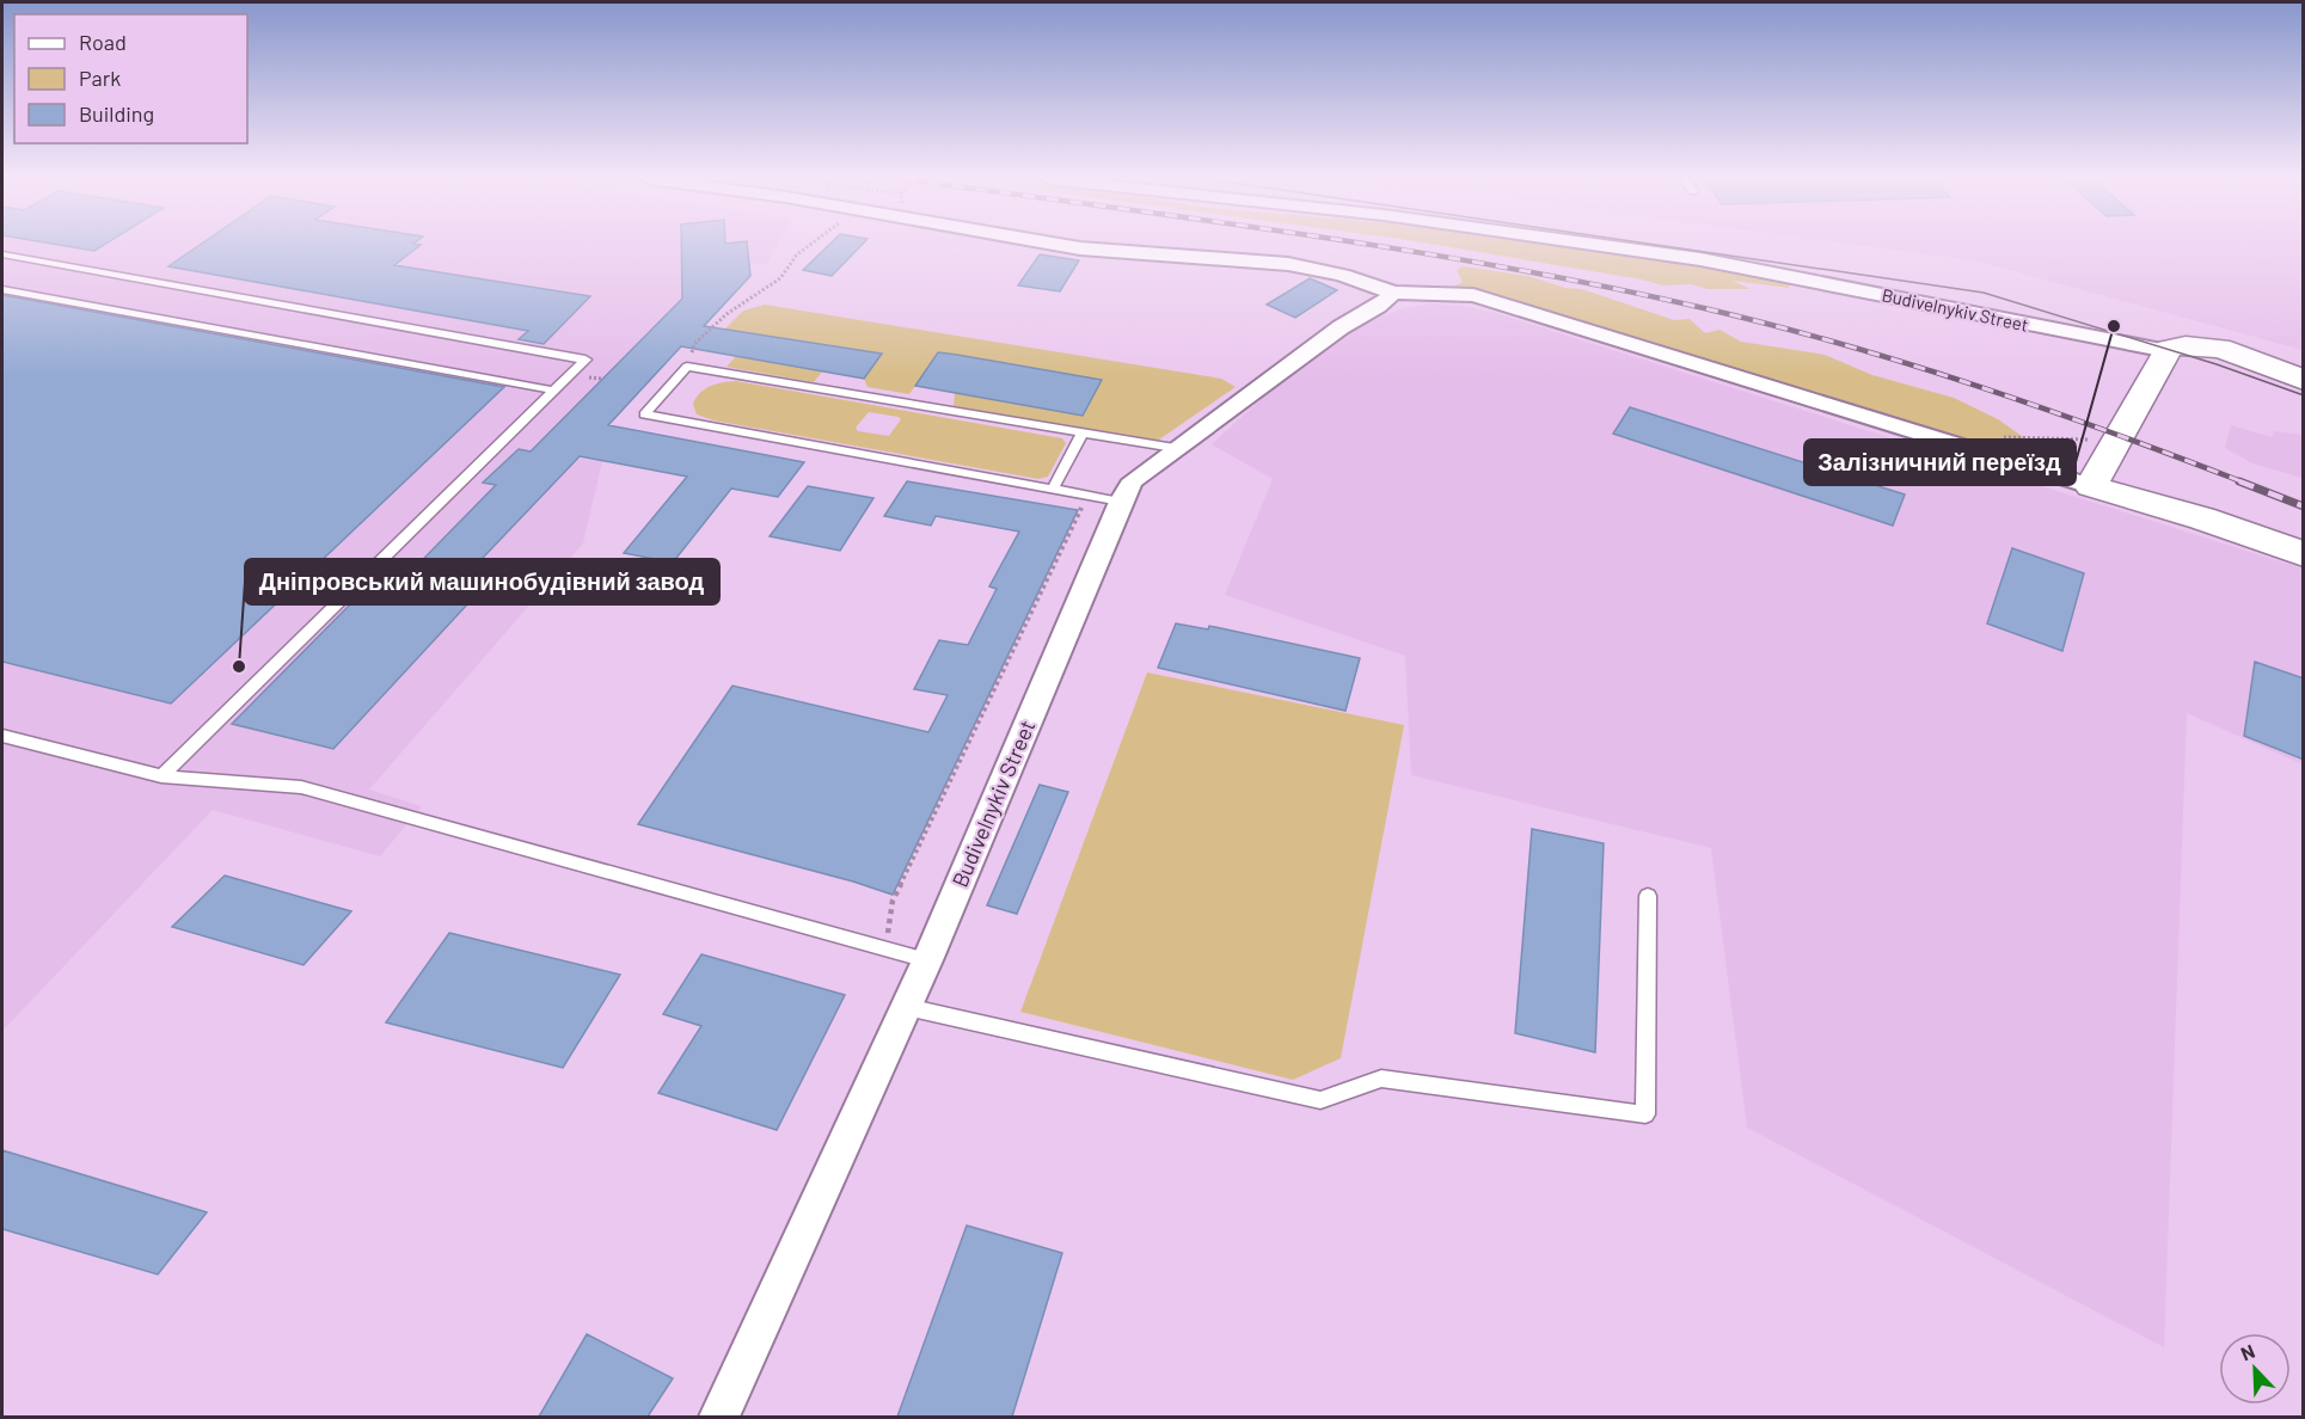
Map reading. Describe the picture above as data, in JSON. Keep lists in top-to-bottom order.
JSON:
{
  "streets": {
    "street": ["Budivelnykiv Street"]
  },
  "places": ["Залізничний переїзд", "Дніпровський машинобудівний завод"],
  "legend": ["Road", "Park", "Building"],
  "north": "top left"
}
